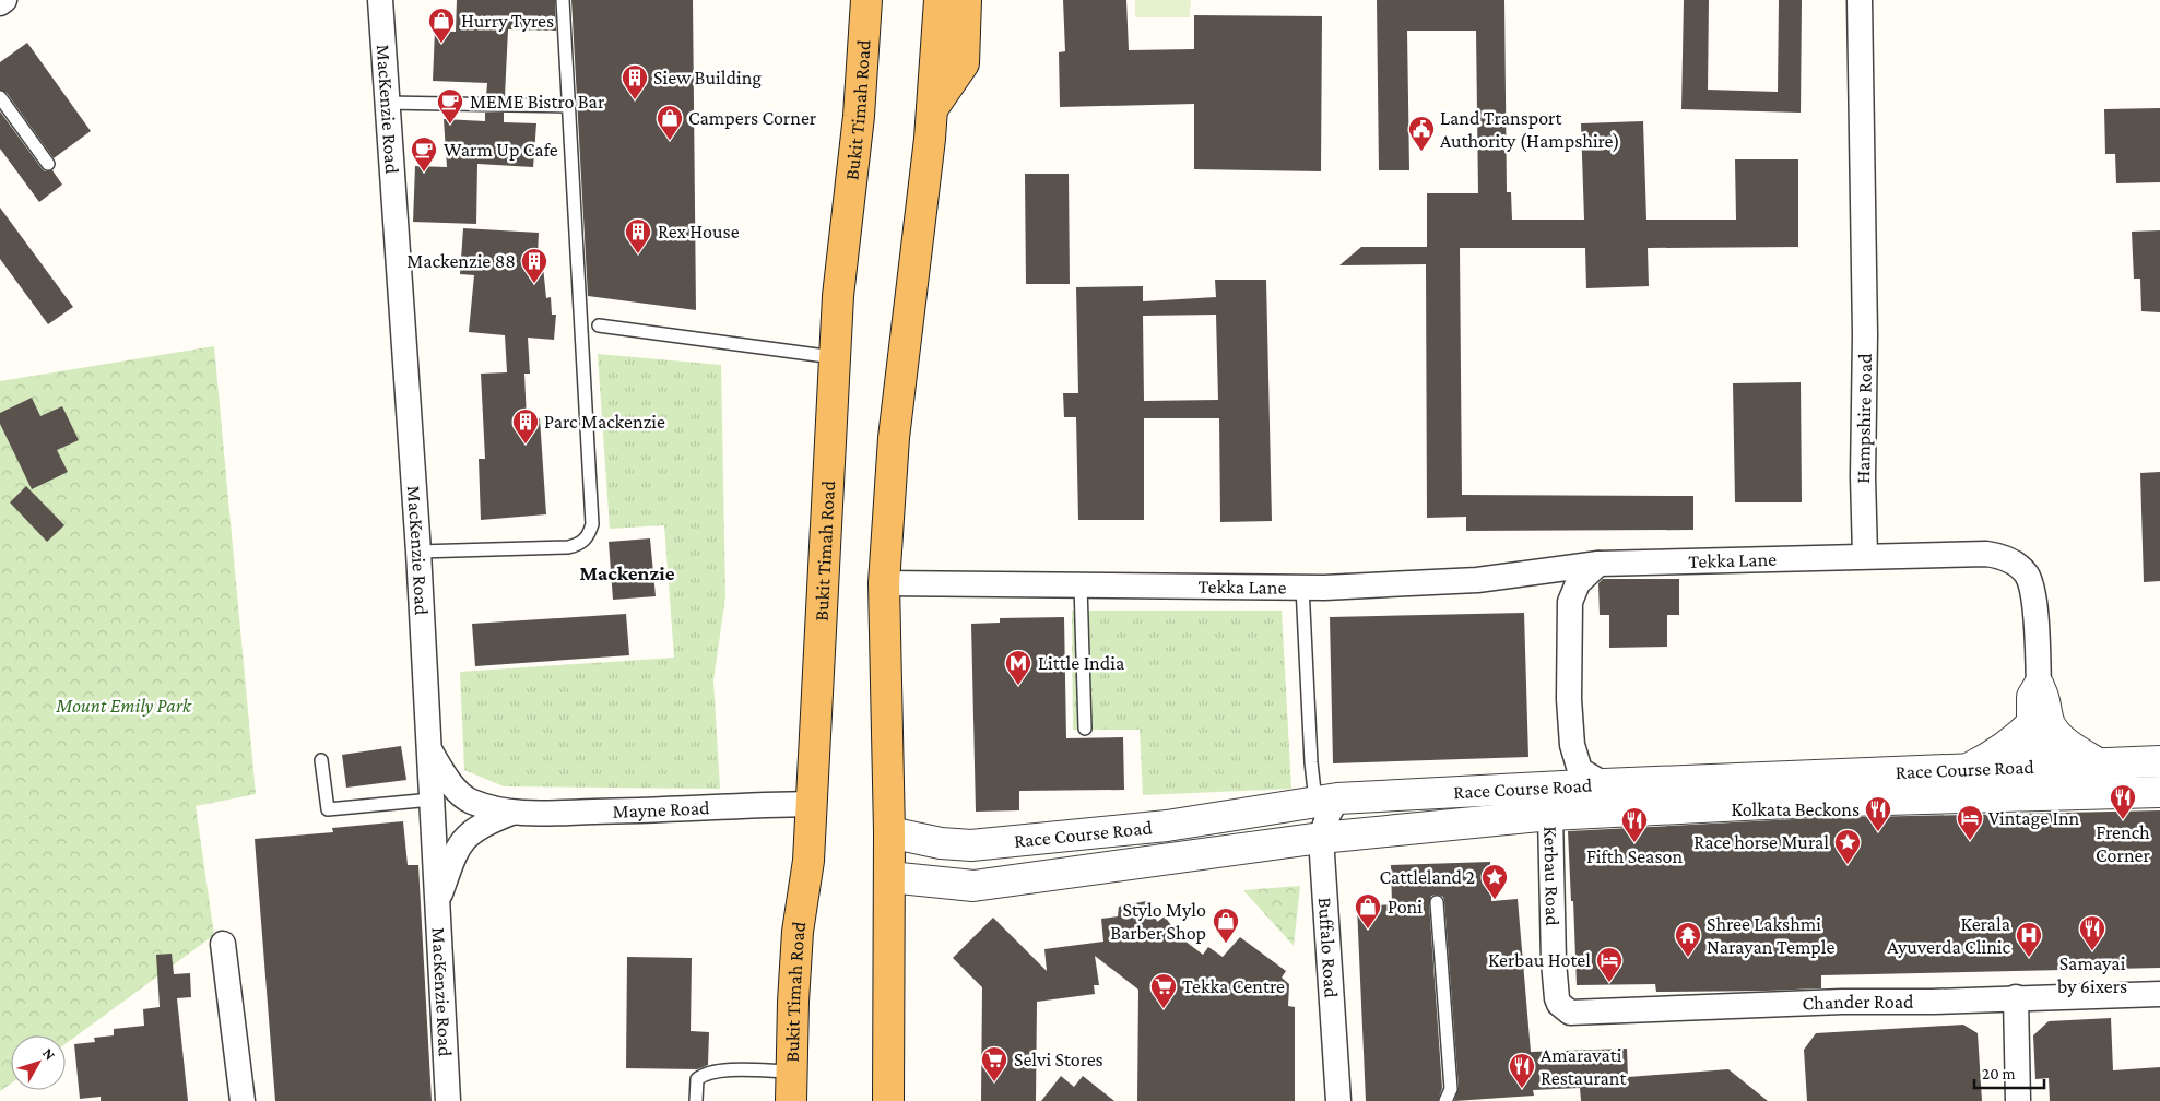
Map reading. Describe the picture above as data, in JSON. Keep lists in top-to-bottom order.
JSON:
{
  "streets": {
    "highway": ["Bukit Timah Road"],
    "street": [
      "MacKenzie Road",
      "Hampshire Road",
      "Tekka Lane",
      "Race Course Road",
      "Mayne Road",
      "Kerbau Road",
      "Buffalo Road",
      "Chander Road"
    ]
  },
  "crossings": [
    ["MacKenzie Road", "Mayne Road"],
    ["Bukit Timah Road", "Mayne Road"],
    ["Hampshire Road", "Tekka Lane"],
    ["Race Course Road", "Kerbau Road"],
    ["Race Course Road", "Buffalo Road"],
    ["Kerbau Road", "Chander Road"]
  ],
  "districts": ["Mackenzie"],
  "parks": ["Mount Emily Park"],
  "places": {
    "shop": [
      "Hurry Tyres",
      "Campers Corner",
      "Poni",
      "Stylo Mylo Barber Shop"
    ],
    "building": [
      "Siew Building",
      "Rex House",
      "Mackenzie 88",
      "Parc Mackenzie"
    ],
    "cafe": ["MEME Bistro Bar", "Warm Up Cafe"],
    "public building": ["Land Transport Authority (Hampshire)"],
    "metro station": ["Little India"],
    "restaurant": [
      "French Corner",
      "Kolkata Beckons",
      "Fifth Season",
      "Samayai by 6ixers",
      "Amaravati Restaurant"
    ],
    "hotel": ["Vintage Inn", "Kerbau Hotel"],
    "place": ["Race horse Mural", "Cattleland 2"],
    "temple": ["Shree Lakshmi Narayan Temple"],
    "hospital": ["Kerala Ayuverda Clinic"],
    "supermarket": ["Tekka Centre", "Selvi Stores"]
  },
  "scale_bar": "20 m",
  "north": "top right"
}
